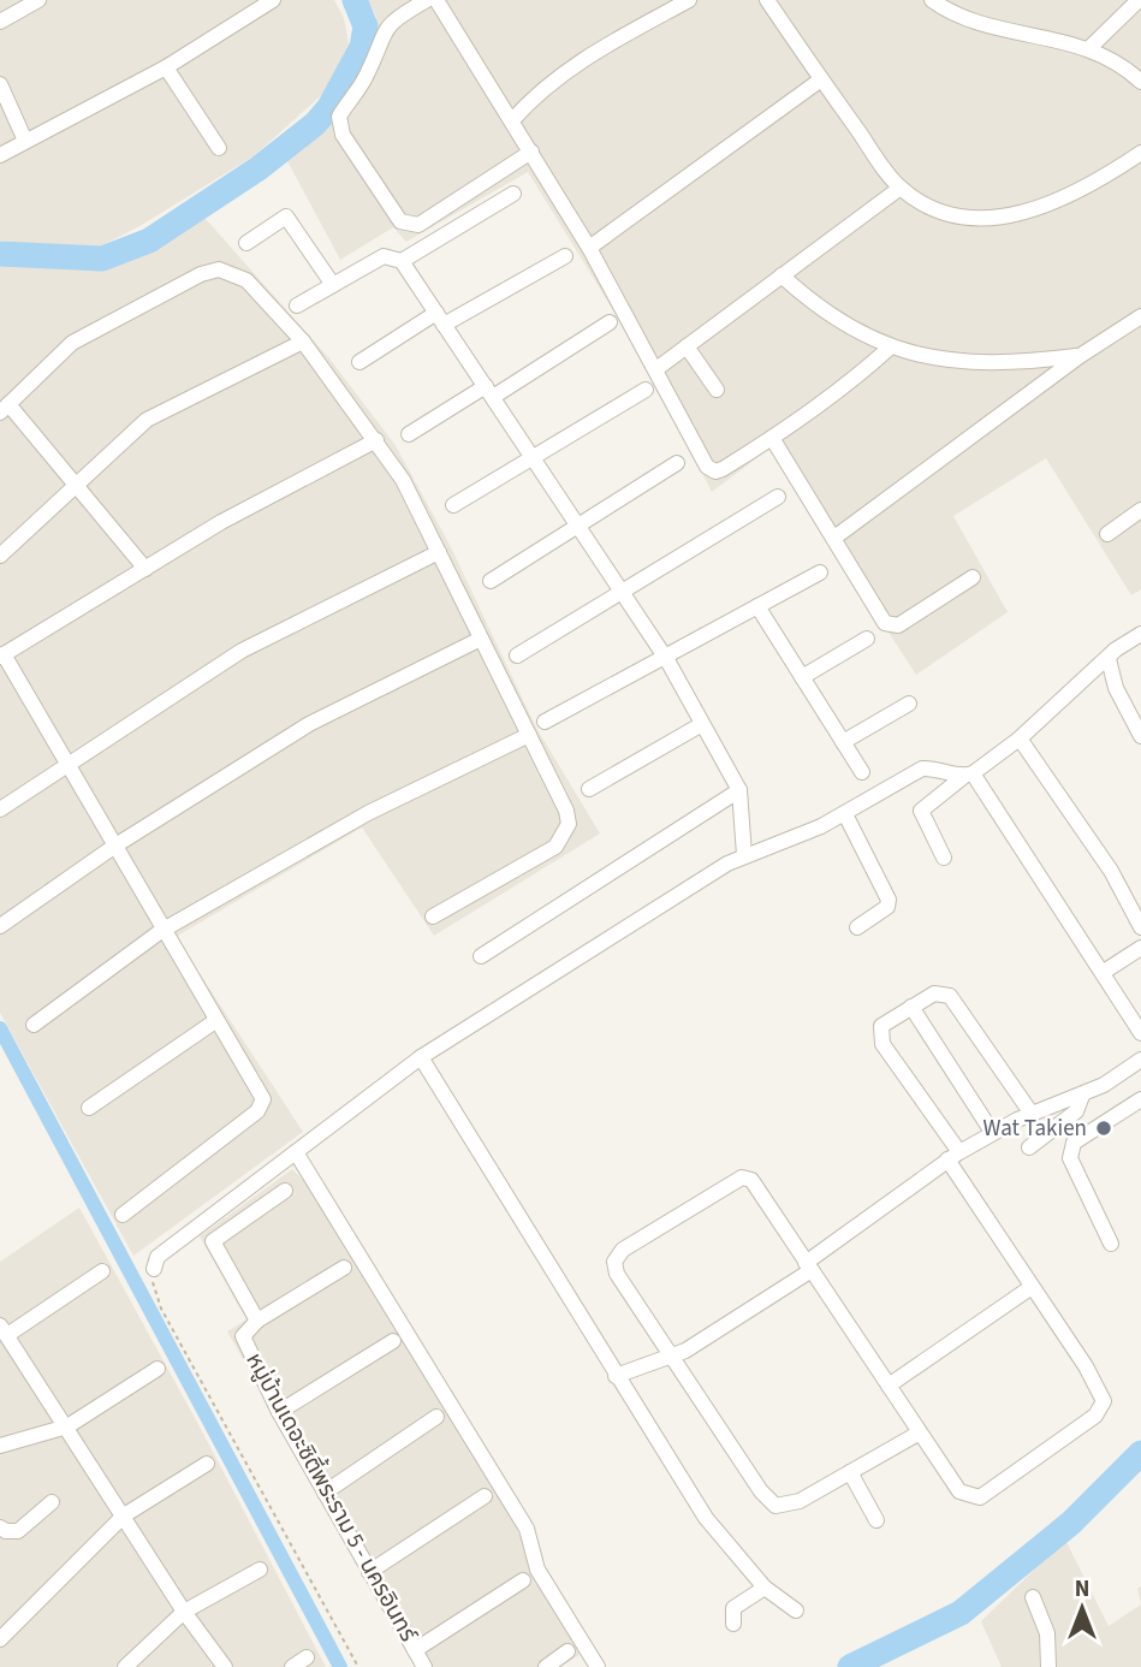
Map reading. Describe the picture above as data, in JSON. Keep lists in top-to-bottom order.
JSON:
{
  "streets": {
    "street": ["หมู่บ้านเดอะซิตี้พระราม 5 - นครอินทร์"]
  },
  "places": ["Wat Takien"],
  "north": "top"
}
